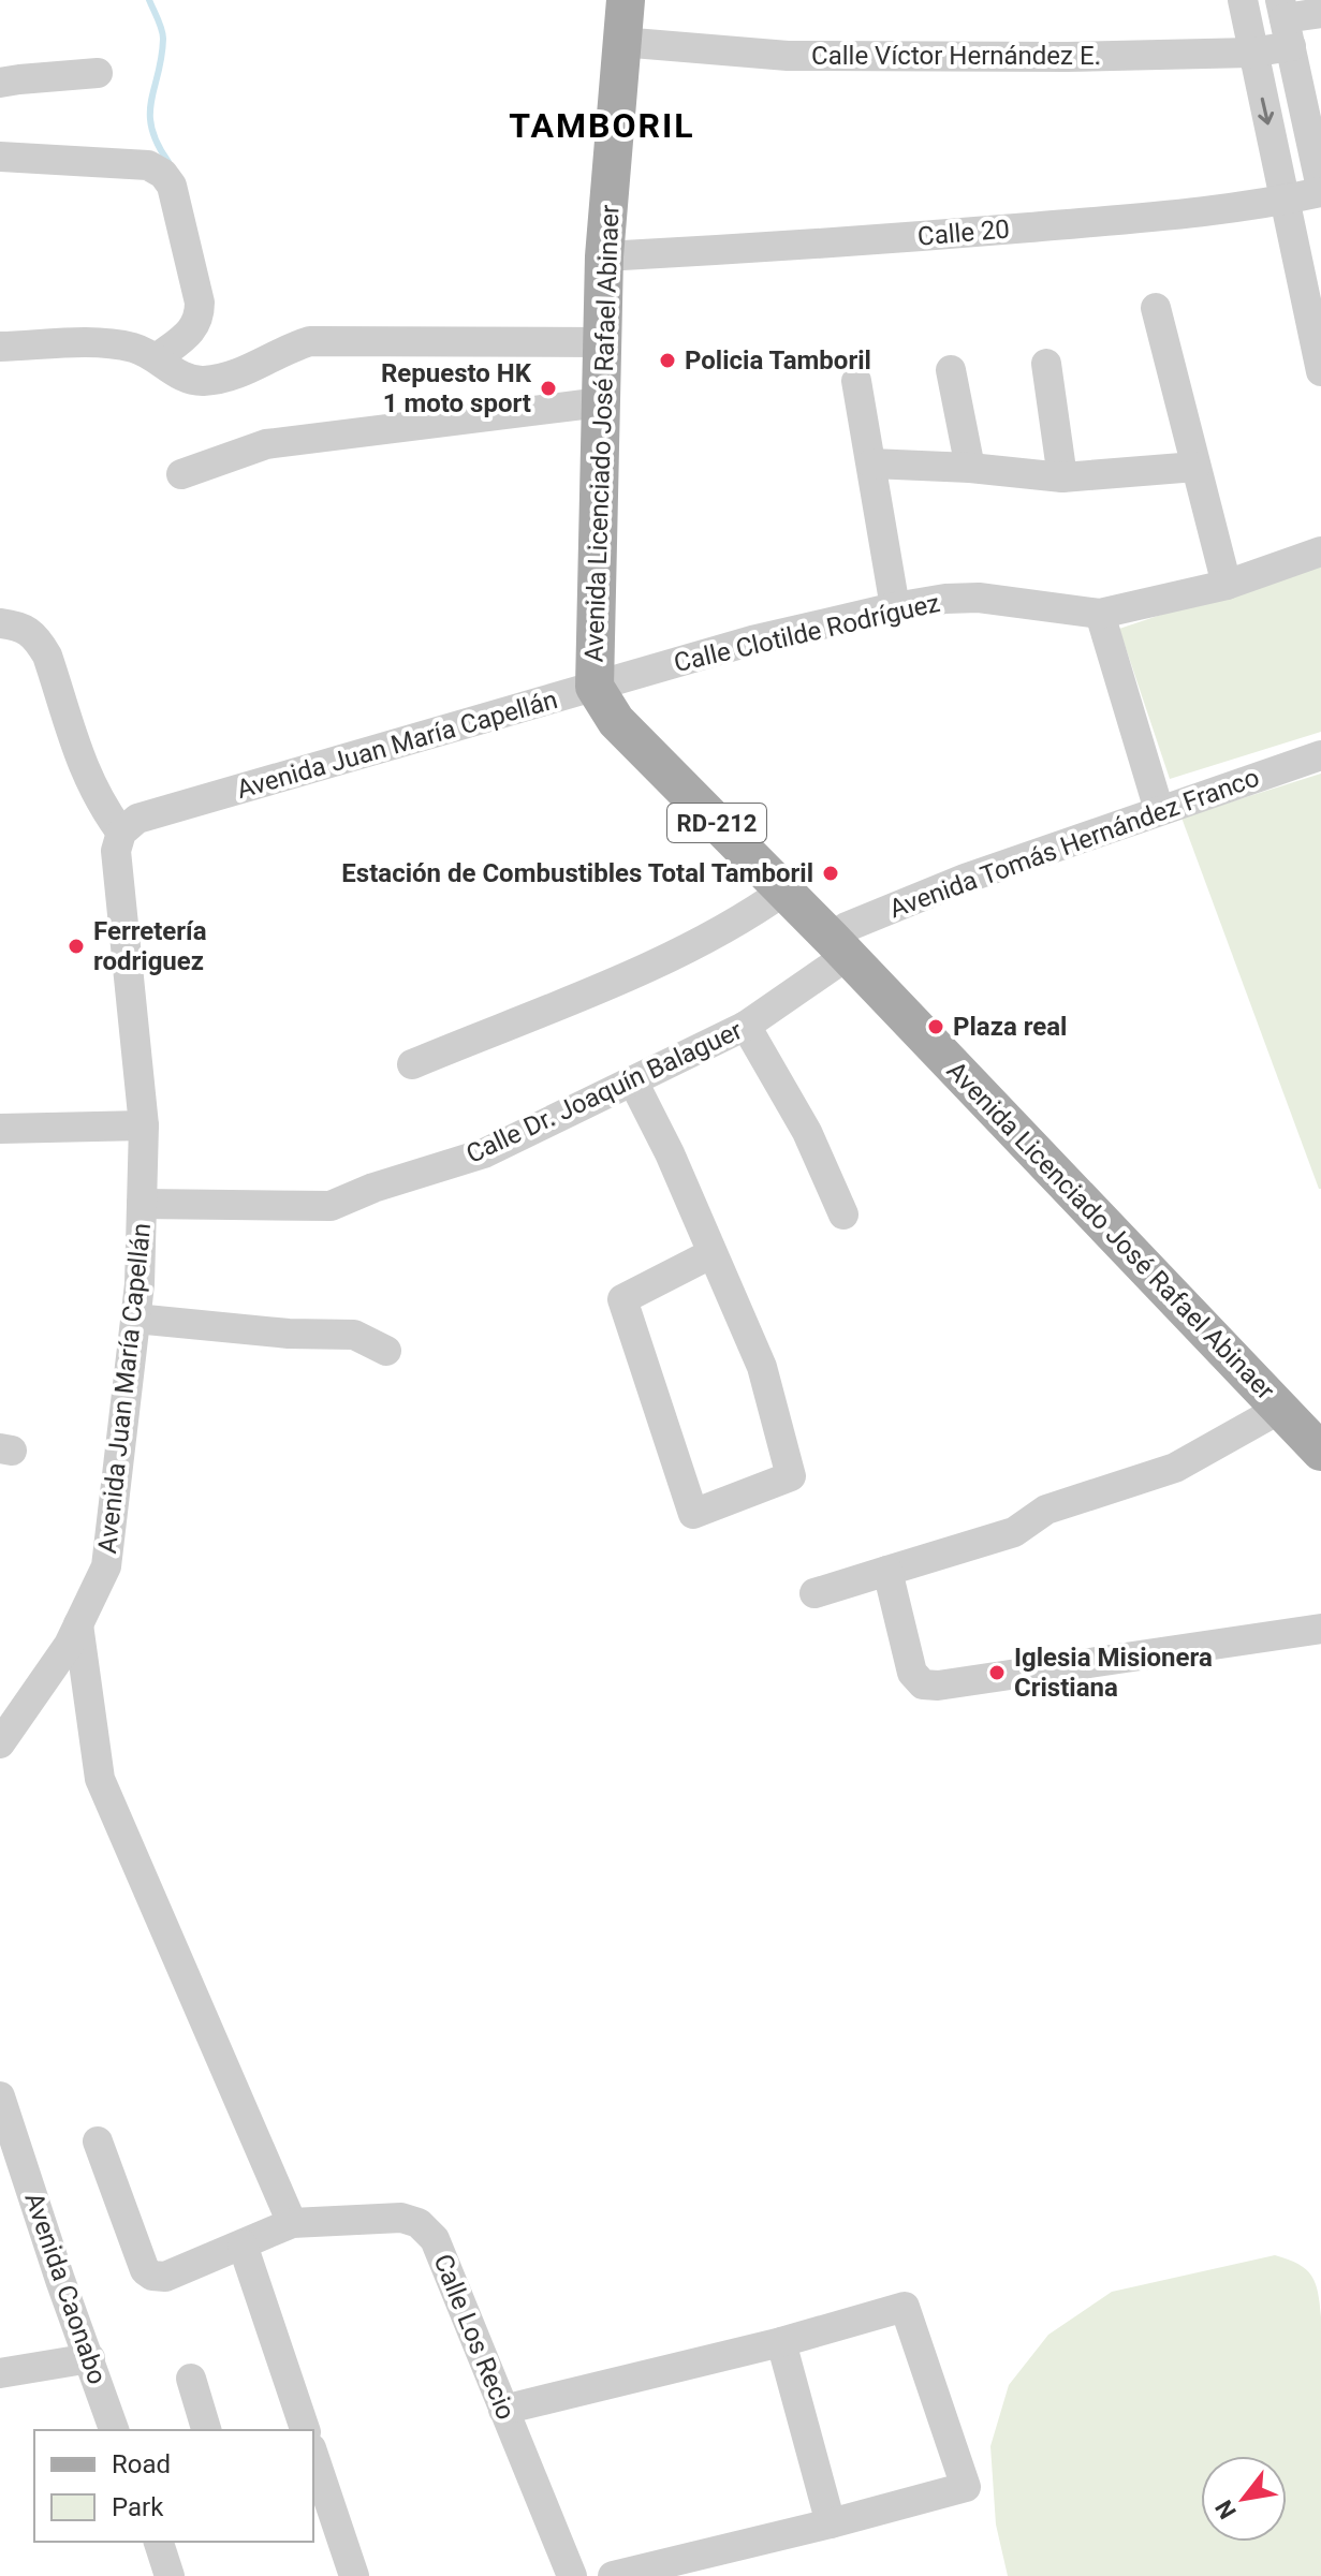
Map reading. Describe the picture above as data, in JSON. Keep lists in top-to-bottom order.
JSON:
{
  "streets": {
    "main road": ["Avenida Licenciado José Rafael Abinaer", "RD-212"],
    "street": [
      "Calle Víctor Hernández E.",
      "Calle 20",
      "Calle Clotilde Rodríguez",
      "Avenida Juan María Capellán",
      "Avenida Tomás Hernández Franco",
      "Calle Dr. Joaquín Balaguer",
      "Avenida Caonabo",
      "Calle Los Recio"
    ]
  },
  "crossings": [
    ["Calle Víctor Hernández E.", "Avenida Licenciado José Rafael Abinaer"],
    ["Calle 20", "Avenida Licenciado José Rafael Abinaer"],
    ["Avenida Licenciado José Rafael Abinaer", "Calle Clotilde Rodríguez"],
    ["Avenida Licenciado José Rafael Abinaer", "Avenida Juan María Capellán"],
    ["Avenida Licenciado José Rafael Abinaer", "Avenida Tomás Hernández Franco"],
    ["Avenida Licenciado José Rafael Abinaer", "Calle Dr. Joaquín Balaguer"],
    ["Calle Clotilde Rodríguez", "Avenida Juan María Capellán"],
    ["Avenida Juan María Capellán", "Calle Dr. Joaquín Balaguer"],
    ["Avenida Tomás Hernández Franco", "Calle Dr. Joaquín Balaguer"]
  ],
  "districts": ["TAMBORIL"],
  "places": [
    "Policia Tamboril",
    "Repuesto HK 1 moto sport",
    "Estación de Combustibles Total Tamboril",
    "Ferretería rodriguez",
    "Plaza real",
    "Iglesia Misionera Cristiana"
  ],
  "legend": ["Road", "Park"],
  "north": "bottom left"
}
